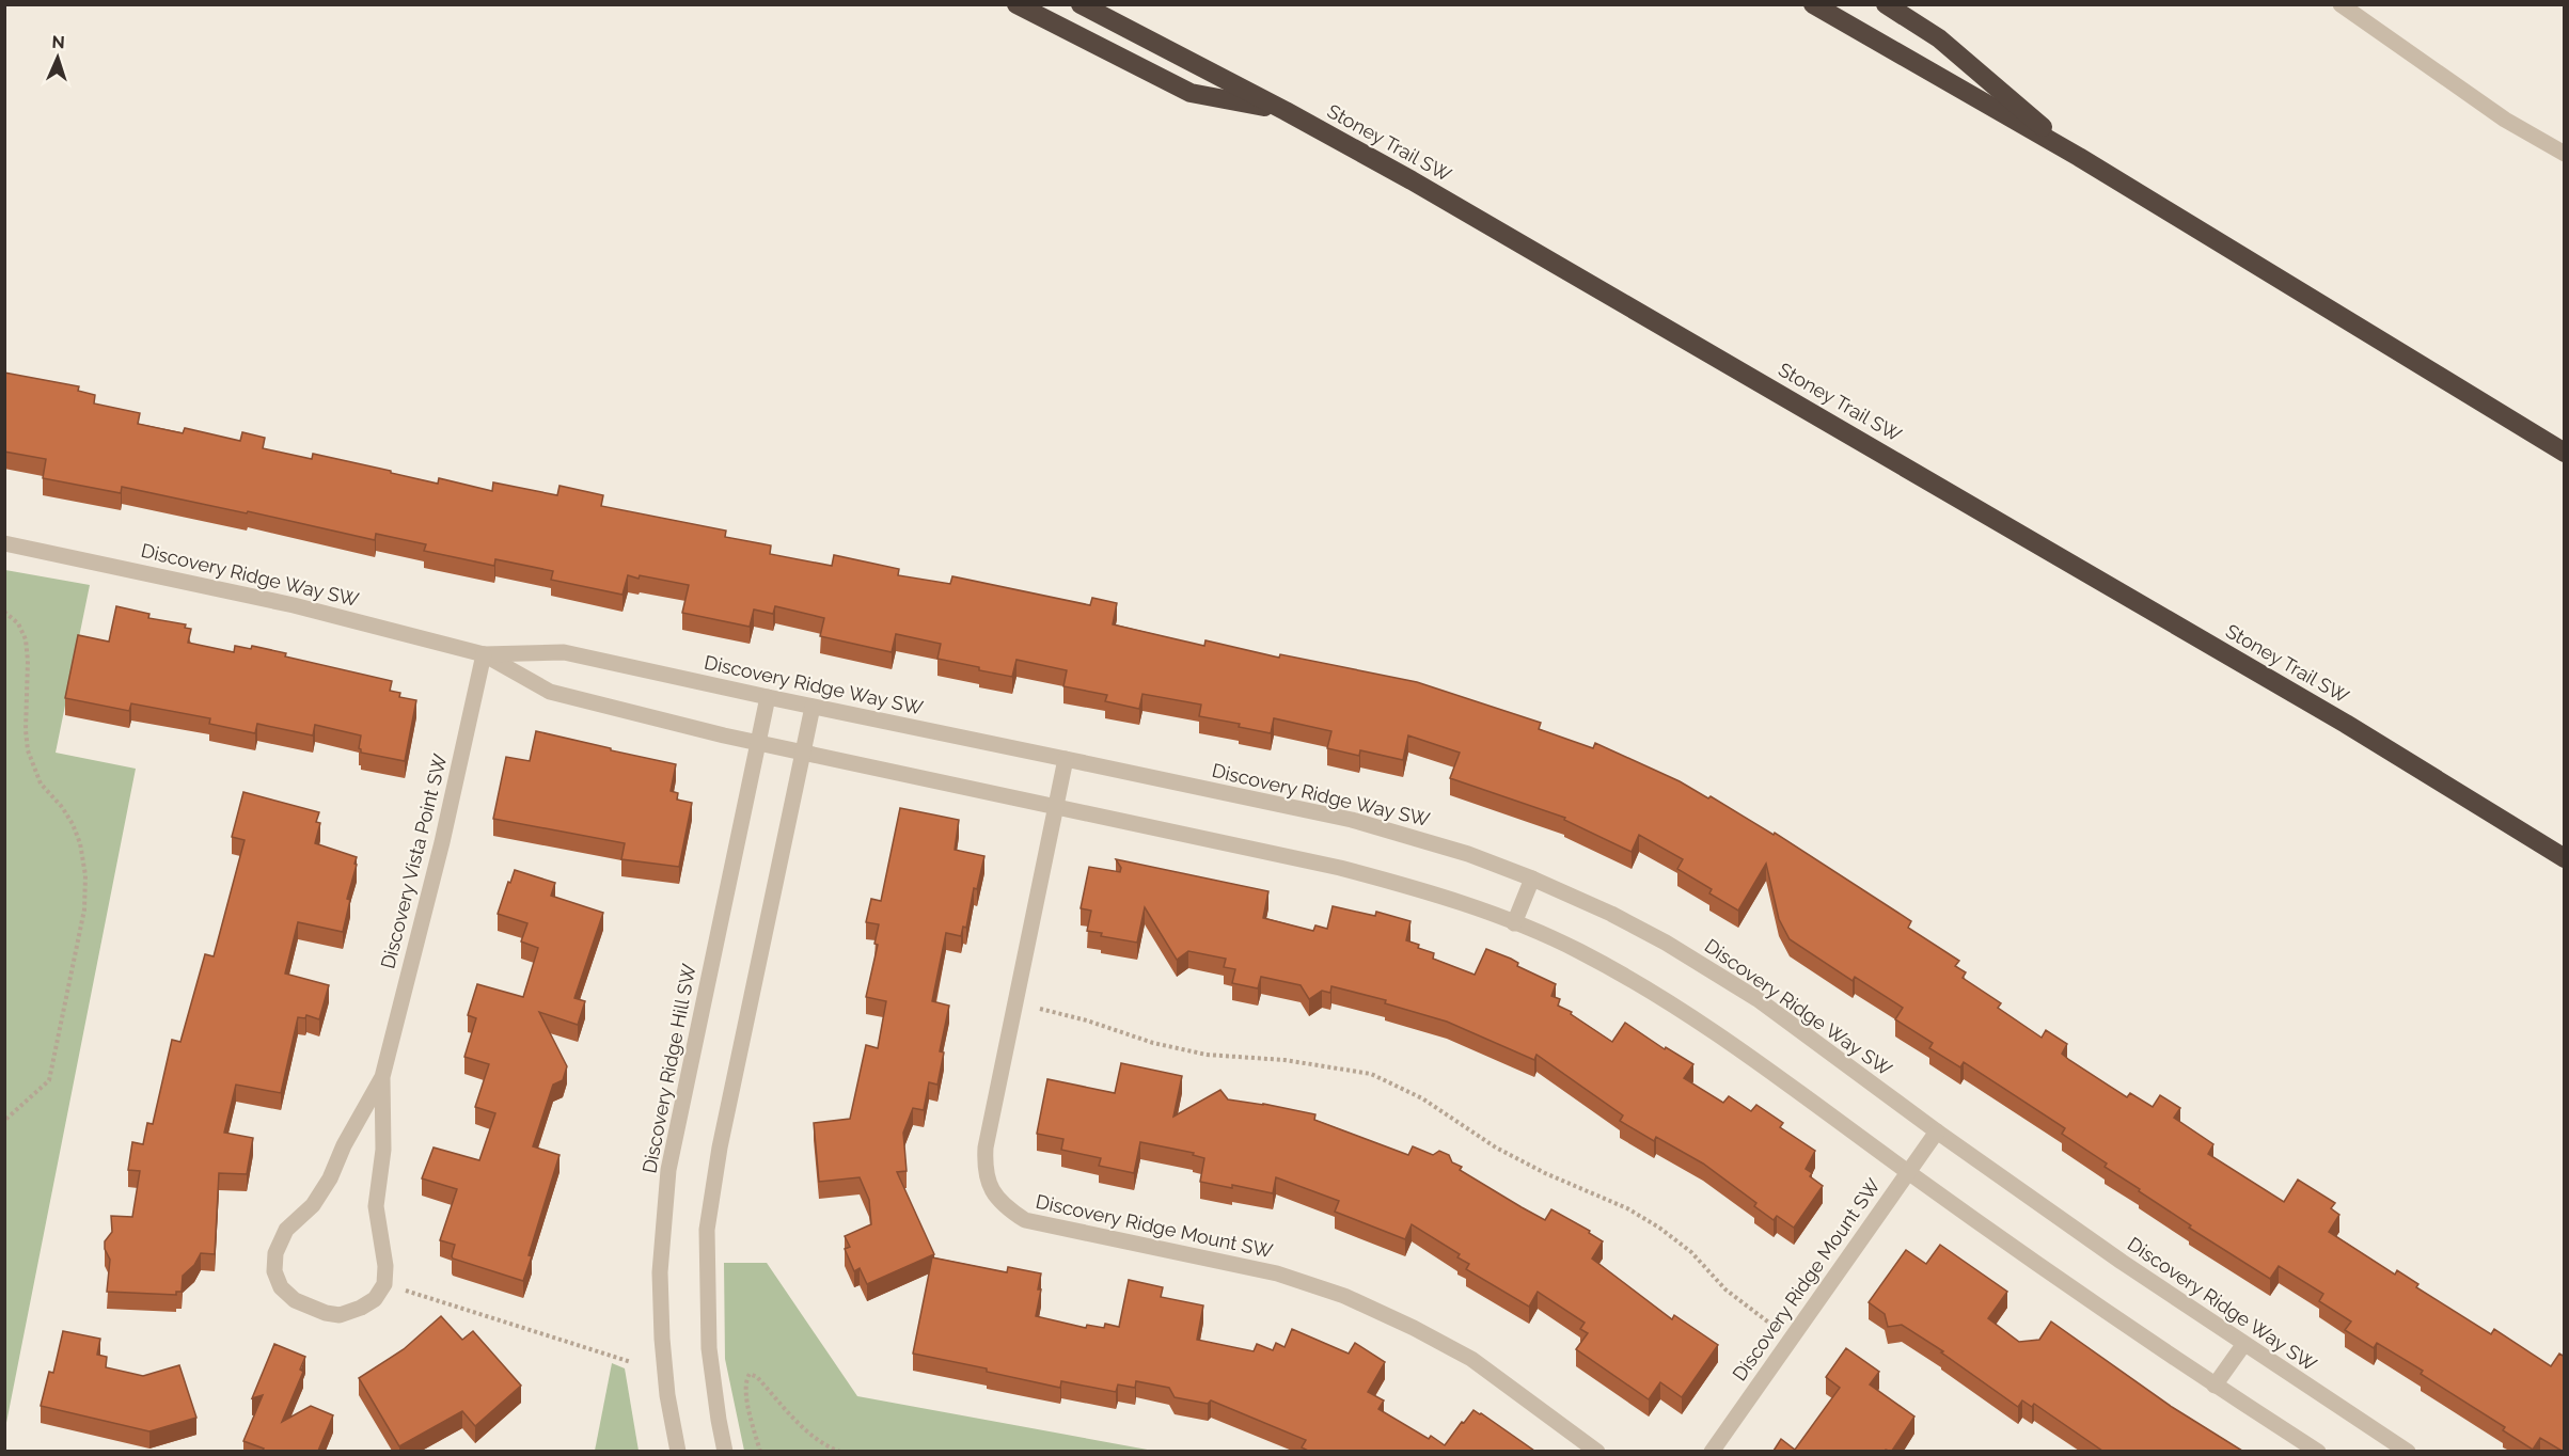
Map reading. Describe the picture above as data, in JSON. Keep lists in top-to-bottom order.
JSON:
{
  "streets": {
    "highway": ["Stoney Trail SW"],
    "street": [
      "Discovery Ridge Way SW",
      "Discovery Vista Point SW",
      "Discovery Ridge Hill SW",
      "Discovery Ridge Mount SW"
    ]
  },
  "crossings": [
    ["Discovery Ridge Way SW", "Discovery Vista Point SW"],
    ["Discovery Ridge Way SW", "Discovery Ridge Hill SW"],
    ["Discovery Ridge Way SW", "Discovery Ridge Mount SW"]
  ],
  "north": "top"
}
